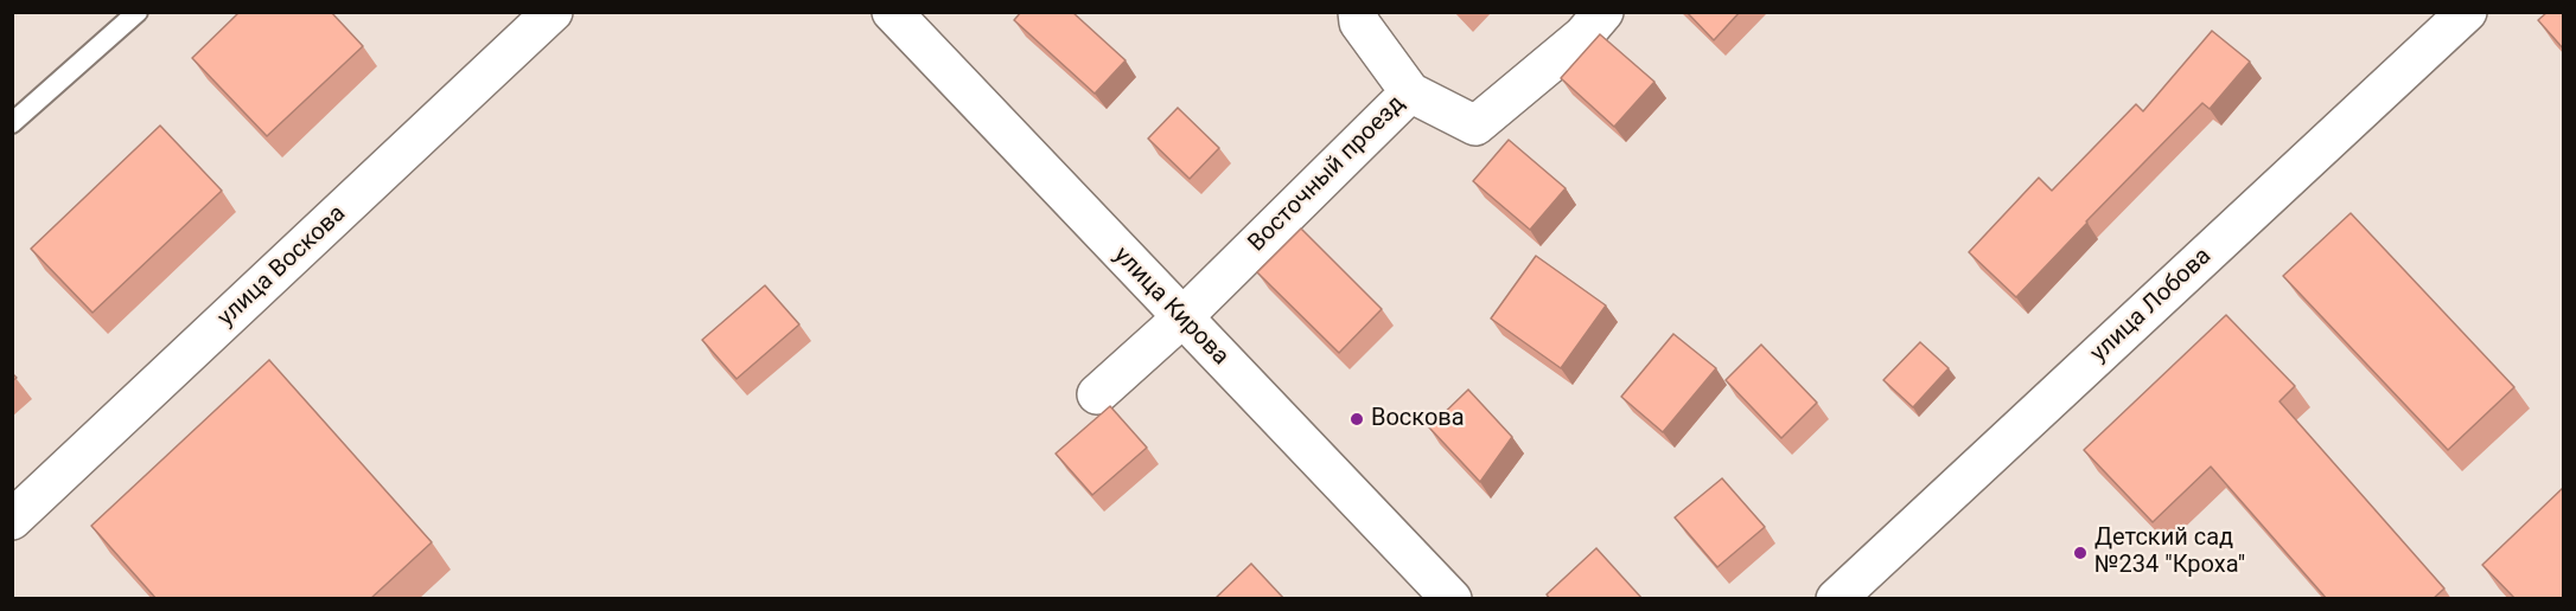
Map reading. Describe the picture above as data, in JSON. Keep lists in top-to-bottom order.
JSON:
{
  "streets": {
    "street": [
      "Восточный проезд",
      "улица Воскова",
      "улица Лобова",
      "улица Кирова"
    ]
  },
  "crossings": [
    ["Восточный проезд", "улица Кирова"]
  ],
  "places": ["Воскова", "Детский сад №234 \"Кроха\""]
}
